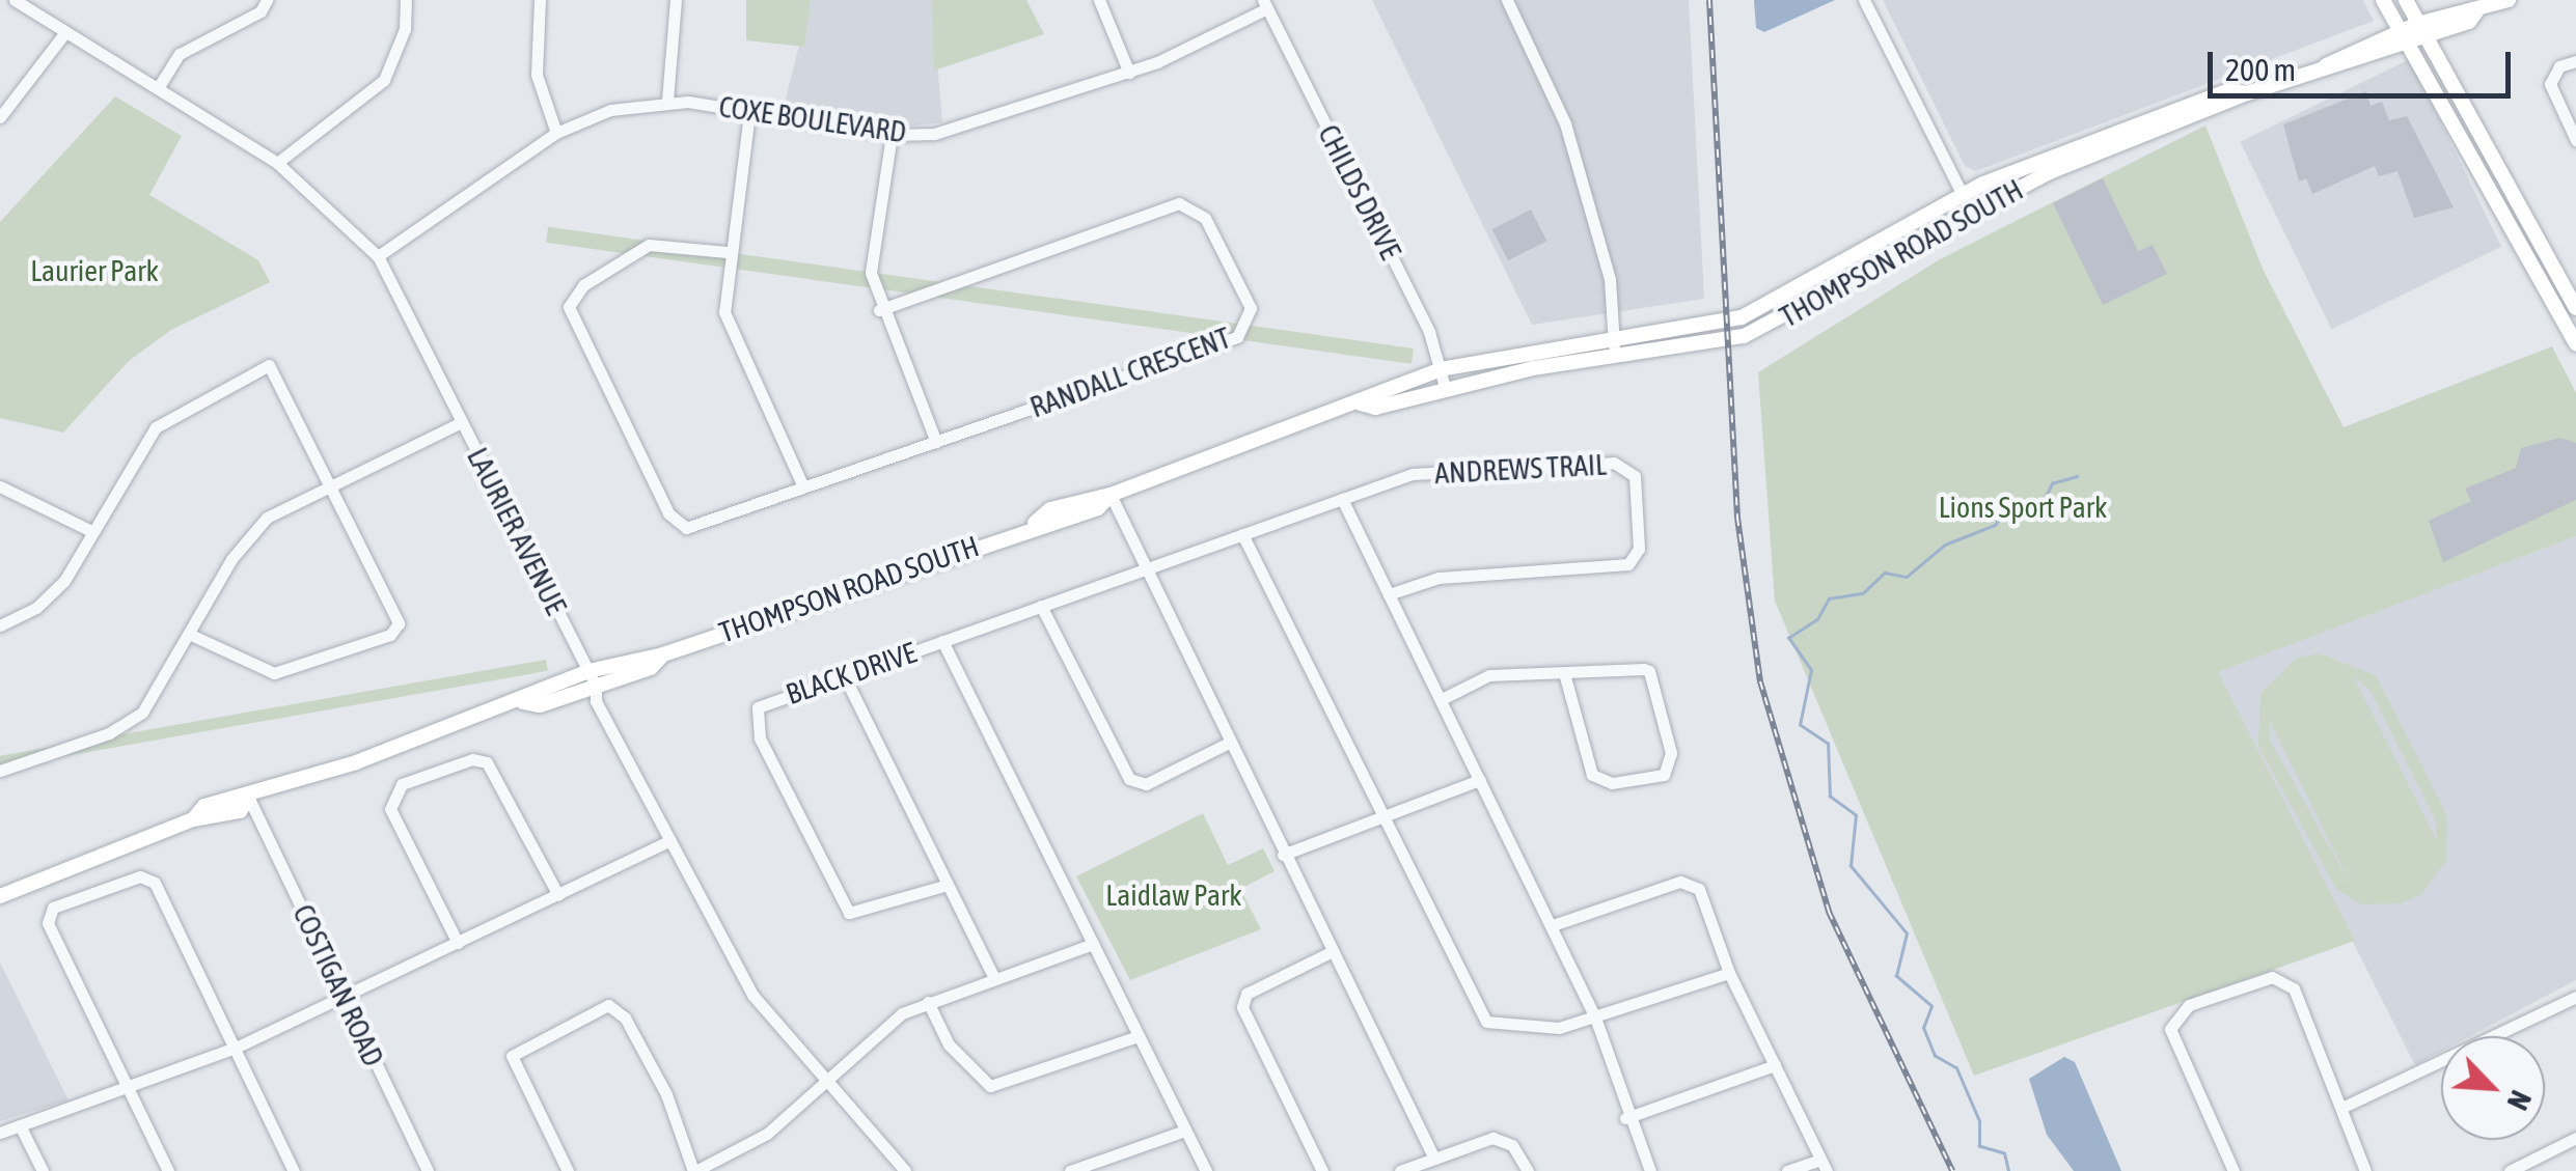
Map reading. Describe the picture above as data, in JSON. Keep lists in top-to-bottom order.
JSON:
{
  "streets": {
    "main road": ["THOMPSON ROAD SOUTH"],
    "street": [
      "COXE BOULEVARD",
      "CHILDS DRIVE",
      "RANDALL CRESCENT",
      "ANDREWS TRAIL",
      "LAURIER AVENUE",
      "BLACK DRIVE",
      "COSTIGAN ROAD"
    ]
  },
  "crossings": [
    ["COXE BOULEVARD", "CHILDS DRIVE"],
    ["COXE BOULEVARD", "LAURIER AVENUE"],
    ["CHILDS DRIVE", "THOMPSON ROAD SOUTH"],
    ["THOMPSON ROAD SOUTH", "LAURIER AVENUE"],
    ["THOMPSON ROAD SOUTH", "COSTIGAN ROAD"],
    ["ANDREWS TRAIL", "BLACK DRIVE"]
  ],
  "parks": ["Laurier Park", "Lions Sport Park", "Laidlaw Park"],
  "scale_bar": "200 m",
  "north": "bottom right"
}
